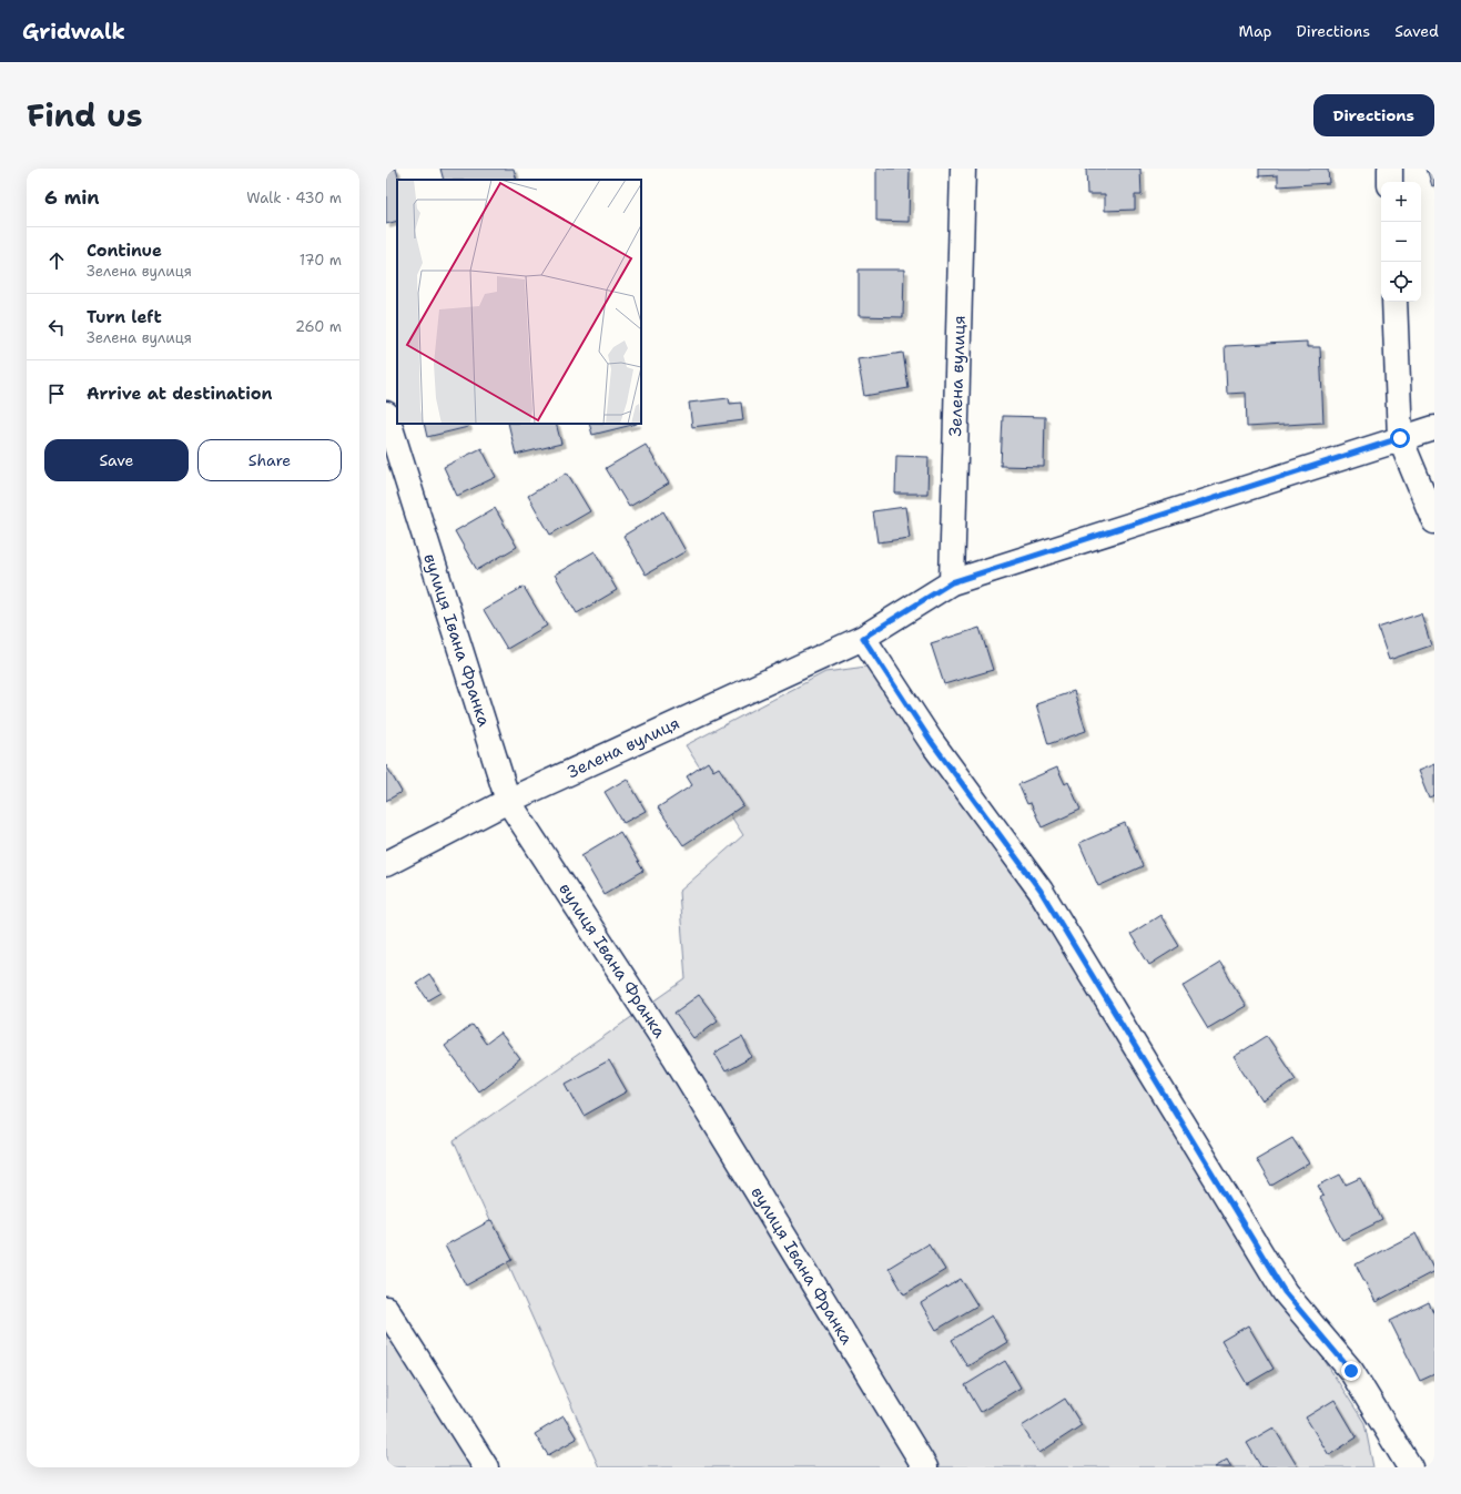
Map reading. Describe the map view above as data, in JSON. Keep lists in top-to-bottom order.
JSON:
{
  "streets": {
    "street": ["Зелена вулиця", "вулиця Івана Франка"]
  },
  "crossings": [
    ["Зелена вулиця", "вулиця Івана Франка"]
  ],
  "page": {
    "header": "Gridwalk",
    "nav": ["Map", "Directions", "Saved"],
    "title": "Find us",
    "buttons": [
      "Directions",
      ["Save", "Share"]
    ],
    "heading": ["6 min", "Walk · 430 m"],
    "map_buttons": ["+", "−"],
    "list": [
      ["Continue", "Зелена вулиця", "170 m"],
      ["Turn left", "Зелена вулиця", "260 m"],
      "Arrive at destination"
    ]
  }
}
